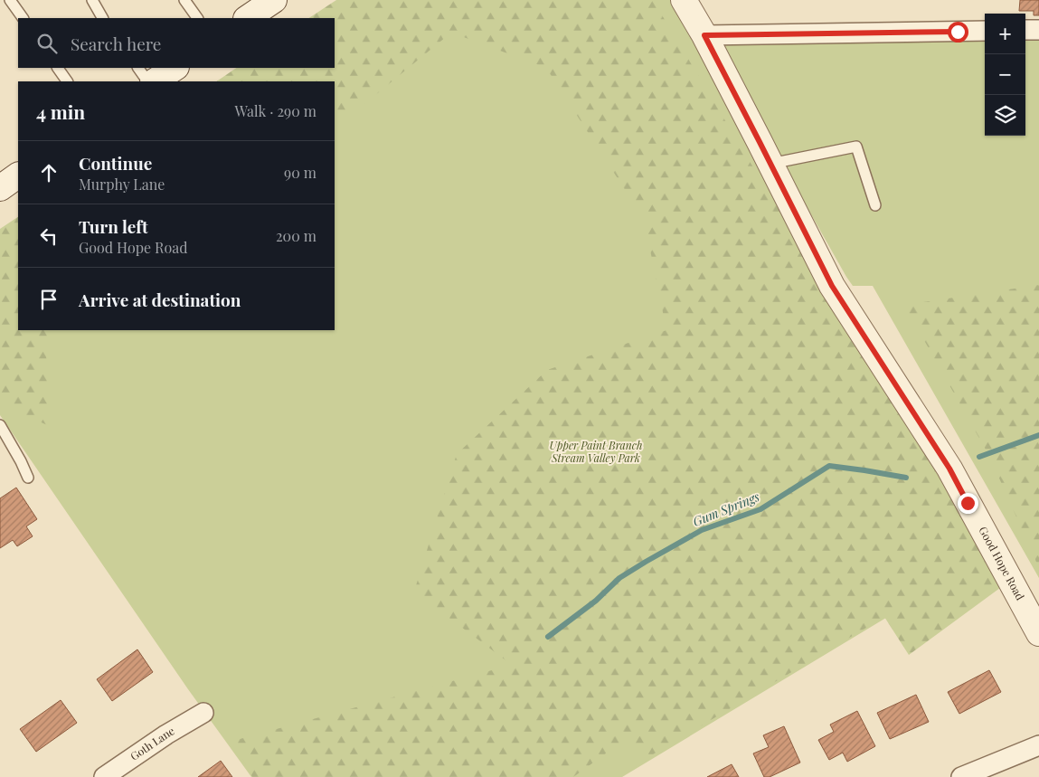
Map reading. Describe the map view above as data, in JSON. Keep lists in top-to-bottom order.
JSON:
{
  "streets": {
    "street": ["Good Hope Road", "Goth Lane"]
  },
  "water": ["Gum Springs"],
  "parks": ["Upper Paint Branch Stream Valley Park"],
  "page": {
    "map_buttons": ["+", "−"],
    "search": "Search here",
    "heading": ["4 min", "Walk · 290 m"],
    "list": [
      ["Continue", "Murphy Lane", "90 m"],
      ["Turn left", "Good Hope Road", "200 m"],
      "Arrive at destination"
    ]
  }
}
